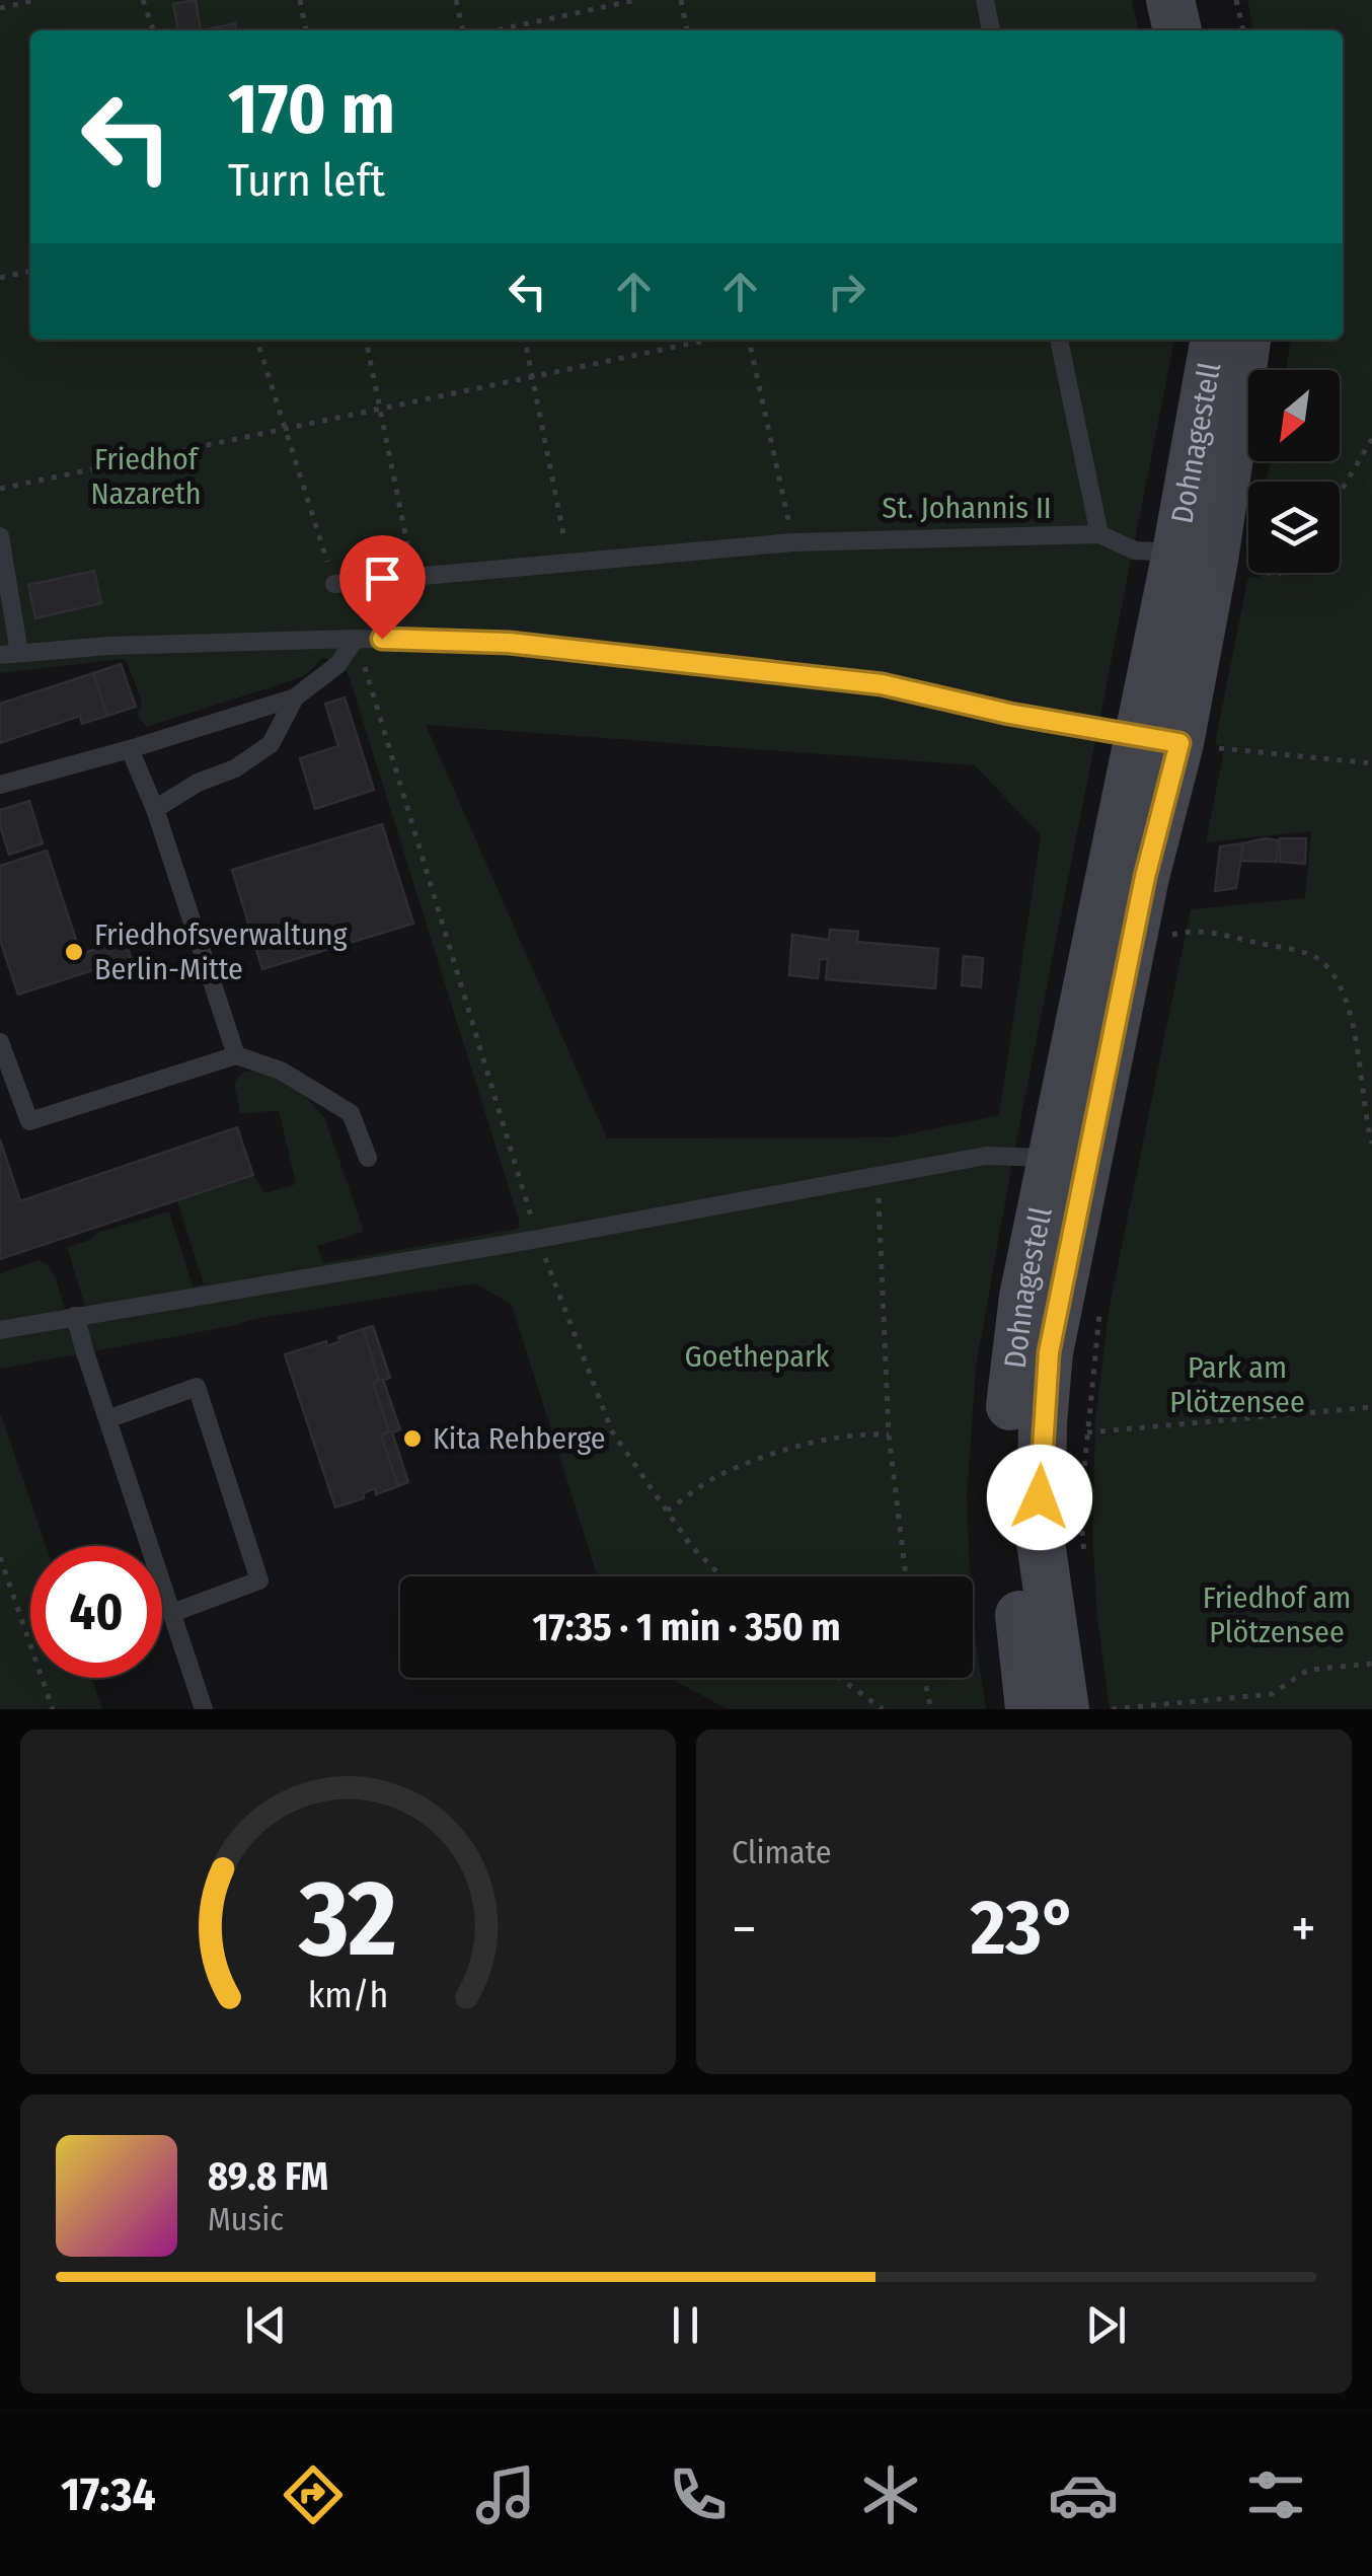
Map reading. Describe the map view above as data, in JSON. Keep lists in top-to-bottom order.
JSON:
{
  "streets": {
    "street": ["Dohnagestell"]
  },
  "parks": [
    "Friedhof Nazareth",
    "St. Johannis II",
    "Goethepark",
    "Park am Plötzensee",
    "Friedhof am Plötzensee"
  ],
  "places": ["Friedhofsverwaltung Berlin-Mitte", "Kita Rehberge"],
  "north": "bottom left",
  "page": {
    "turn": ["170 m", "Turn left"],
    "limit": "40",
    "trip": "17:35 · 1 min · 350 m",
    "tile": "Climate",
    "heat": ["−", "23°", "+"],
    "song": ["89.8 FM", "Music"],
    "tabs": "17:34",
    "gauge": ["32", "km/h"]
  }
}
